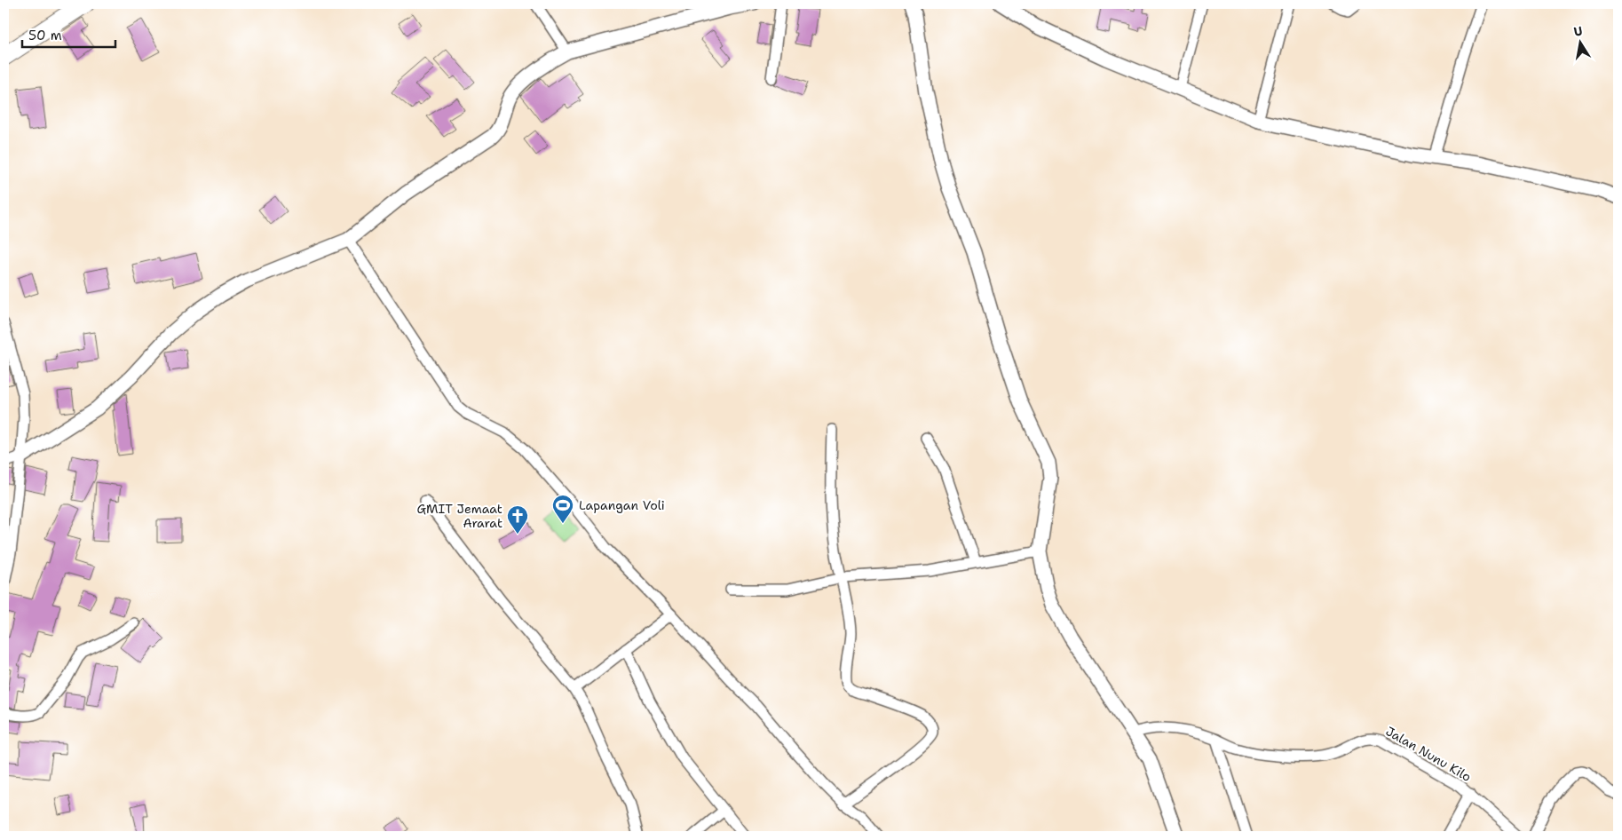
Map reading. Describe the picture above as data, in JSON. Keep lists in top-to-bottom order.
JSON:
{
  "streets": {
    "street": ["Jalan Nunu Kilo"]
  },
  "places": {
    "sports": ["Lapangan Voli"],
    "church": ["GMIT Jemaat Ararat"]
  },
  "scale_bar": "50 m",
  "north": "top"
}
